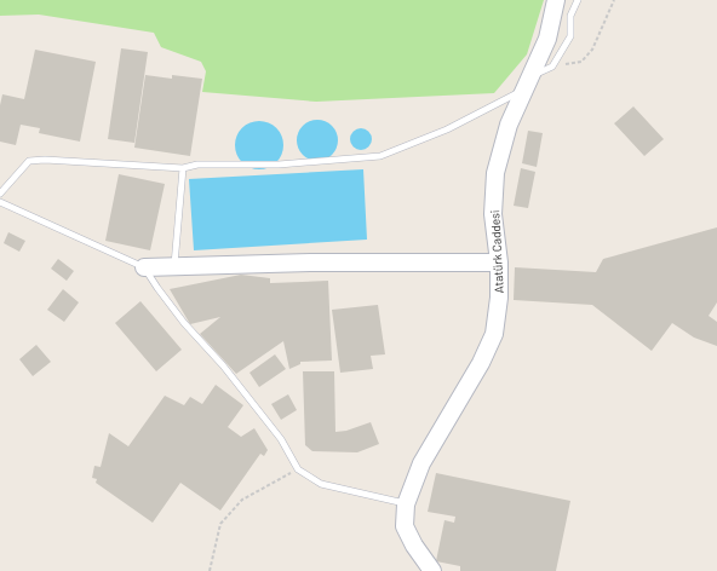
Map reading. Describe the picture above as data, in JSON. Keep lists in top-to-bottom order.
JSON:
{
  "streets": {
    "street": ["Atatürk Caddesi"]
  }
}
